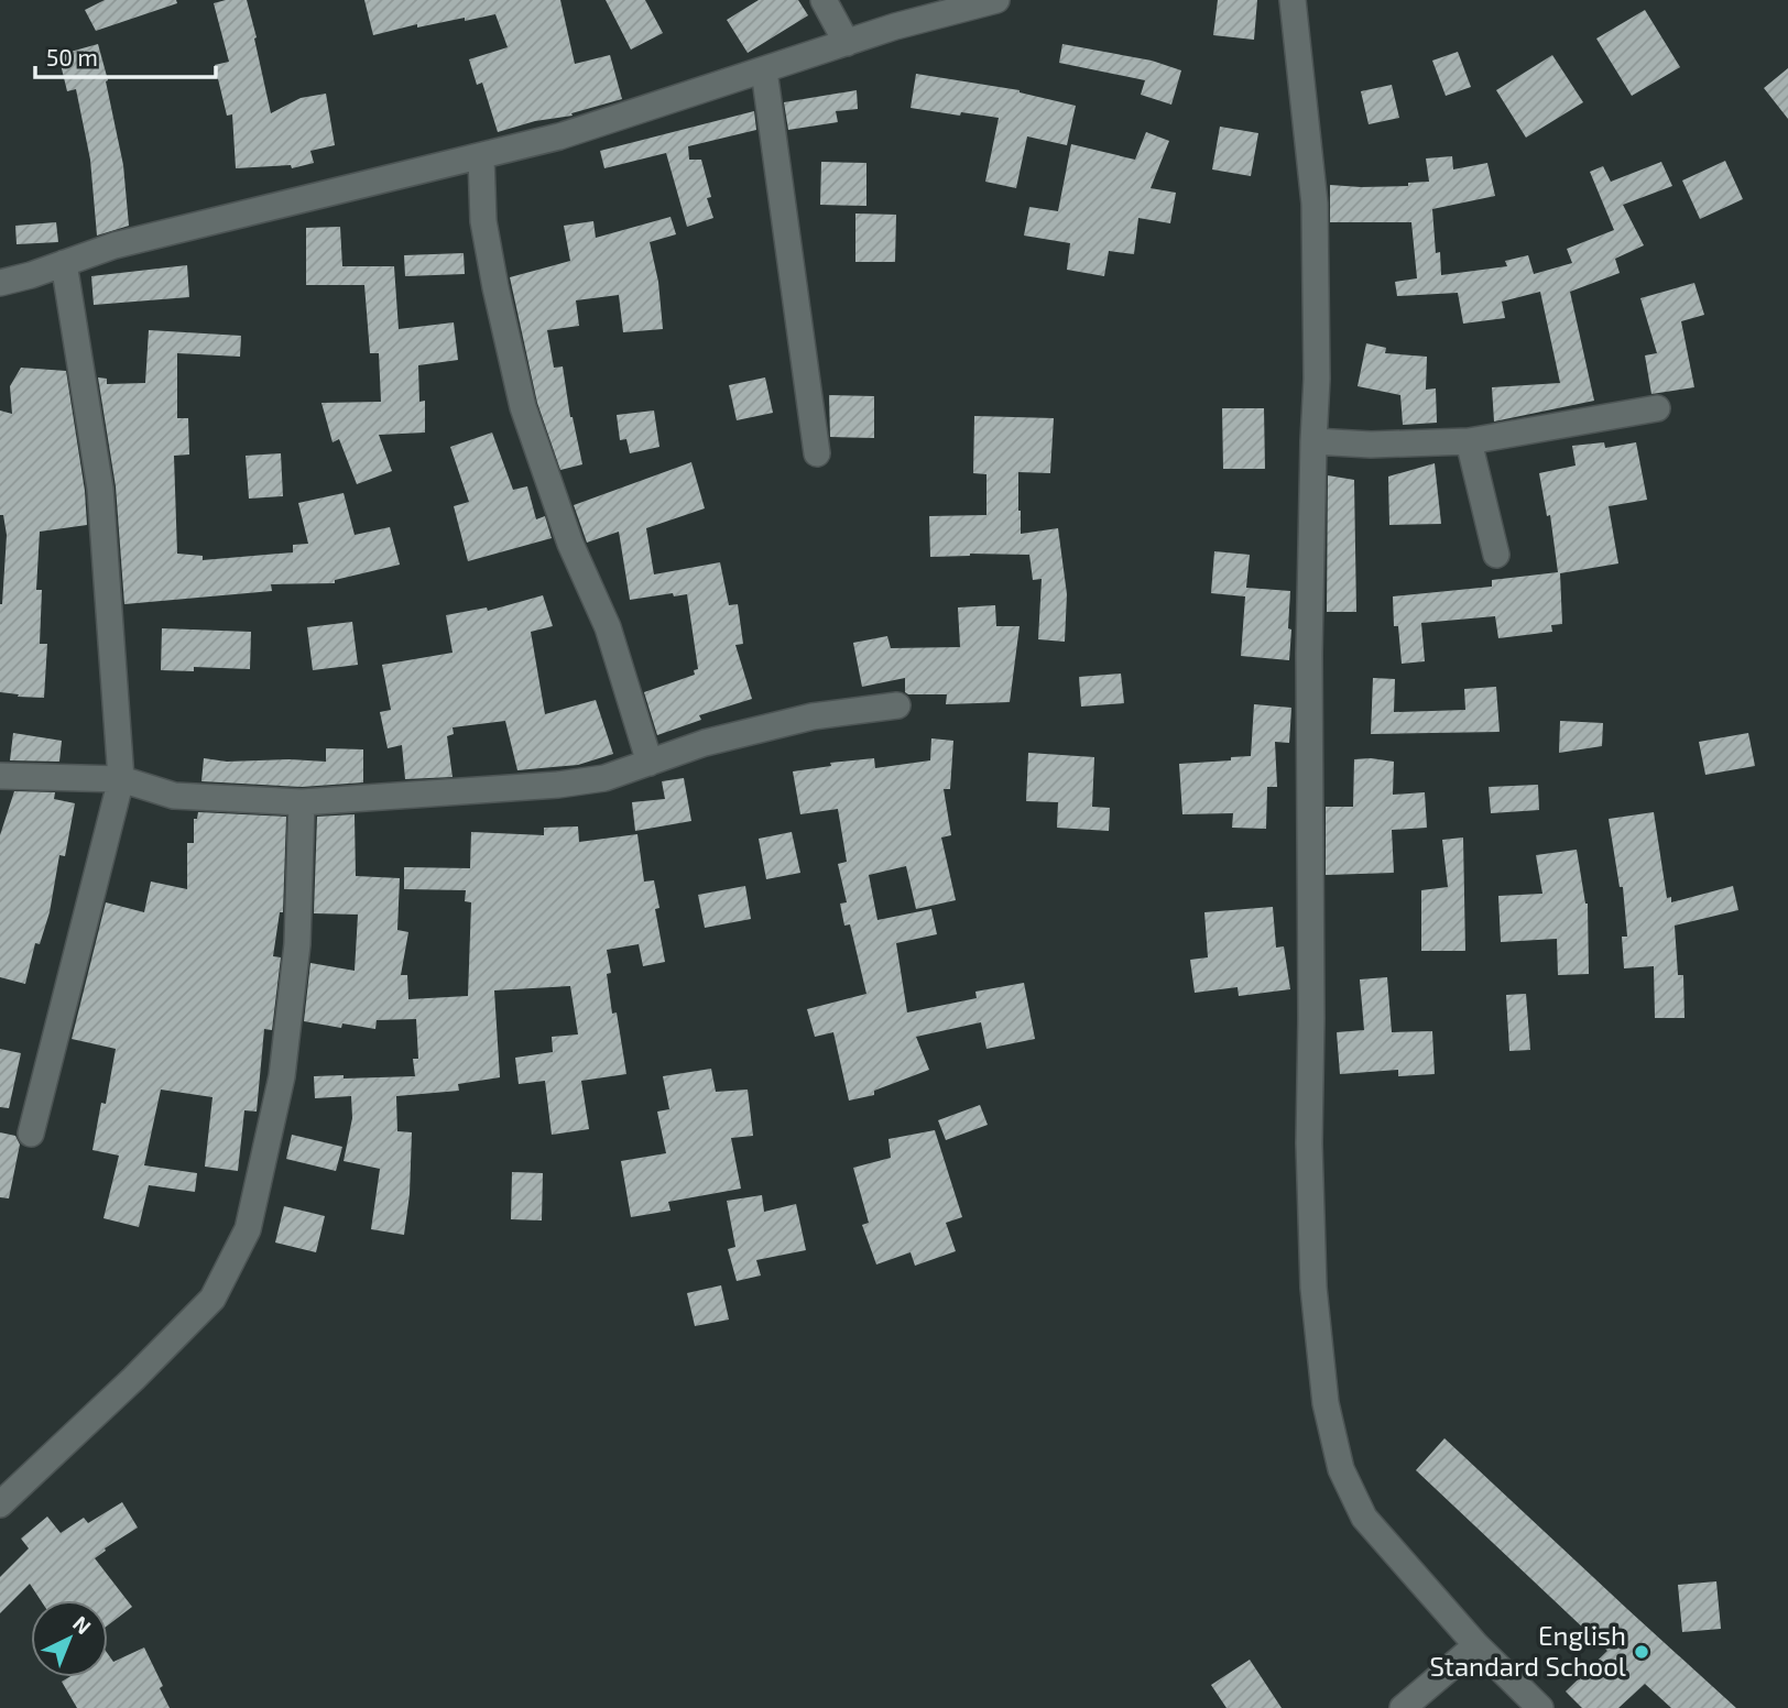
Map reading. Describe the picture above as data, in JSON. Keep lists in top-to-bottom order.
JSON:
{
  "places": ["English Standard School"],
  "scale_bar": "50 m",
  "north": "top right"
}
